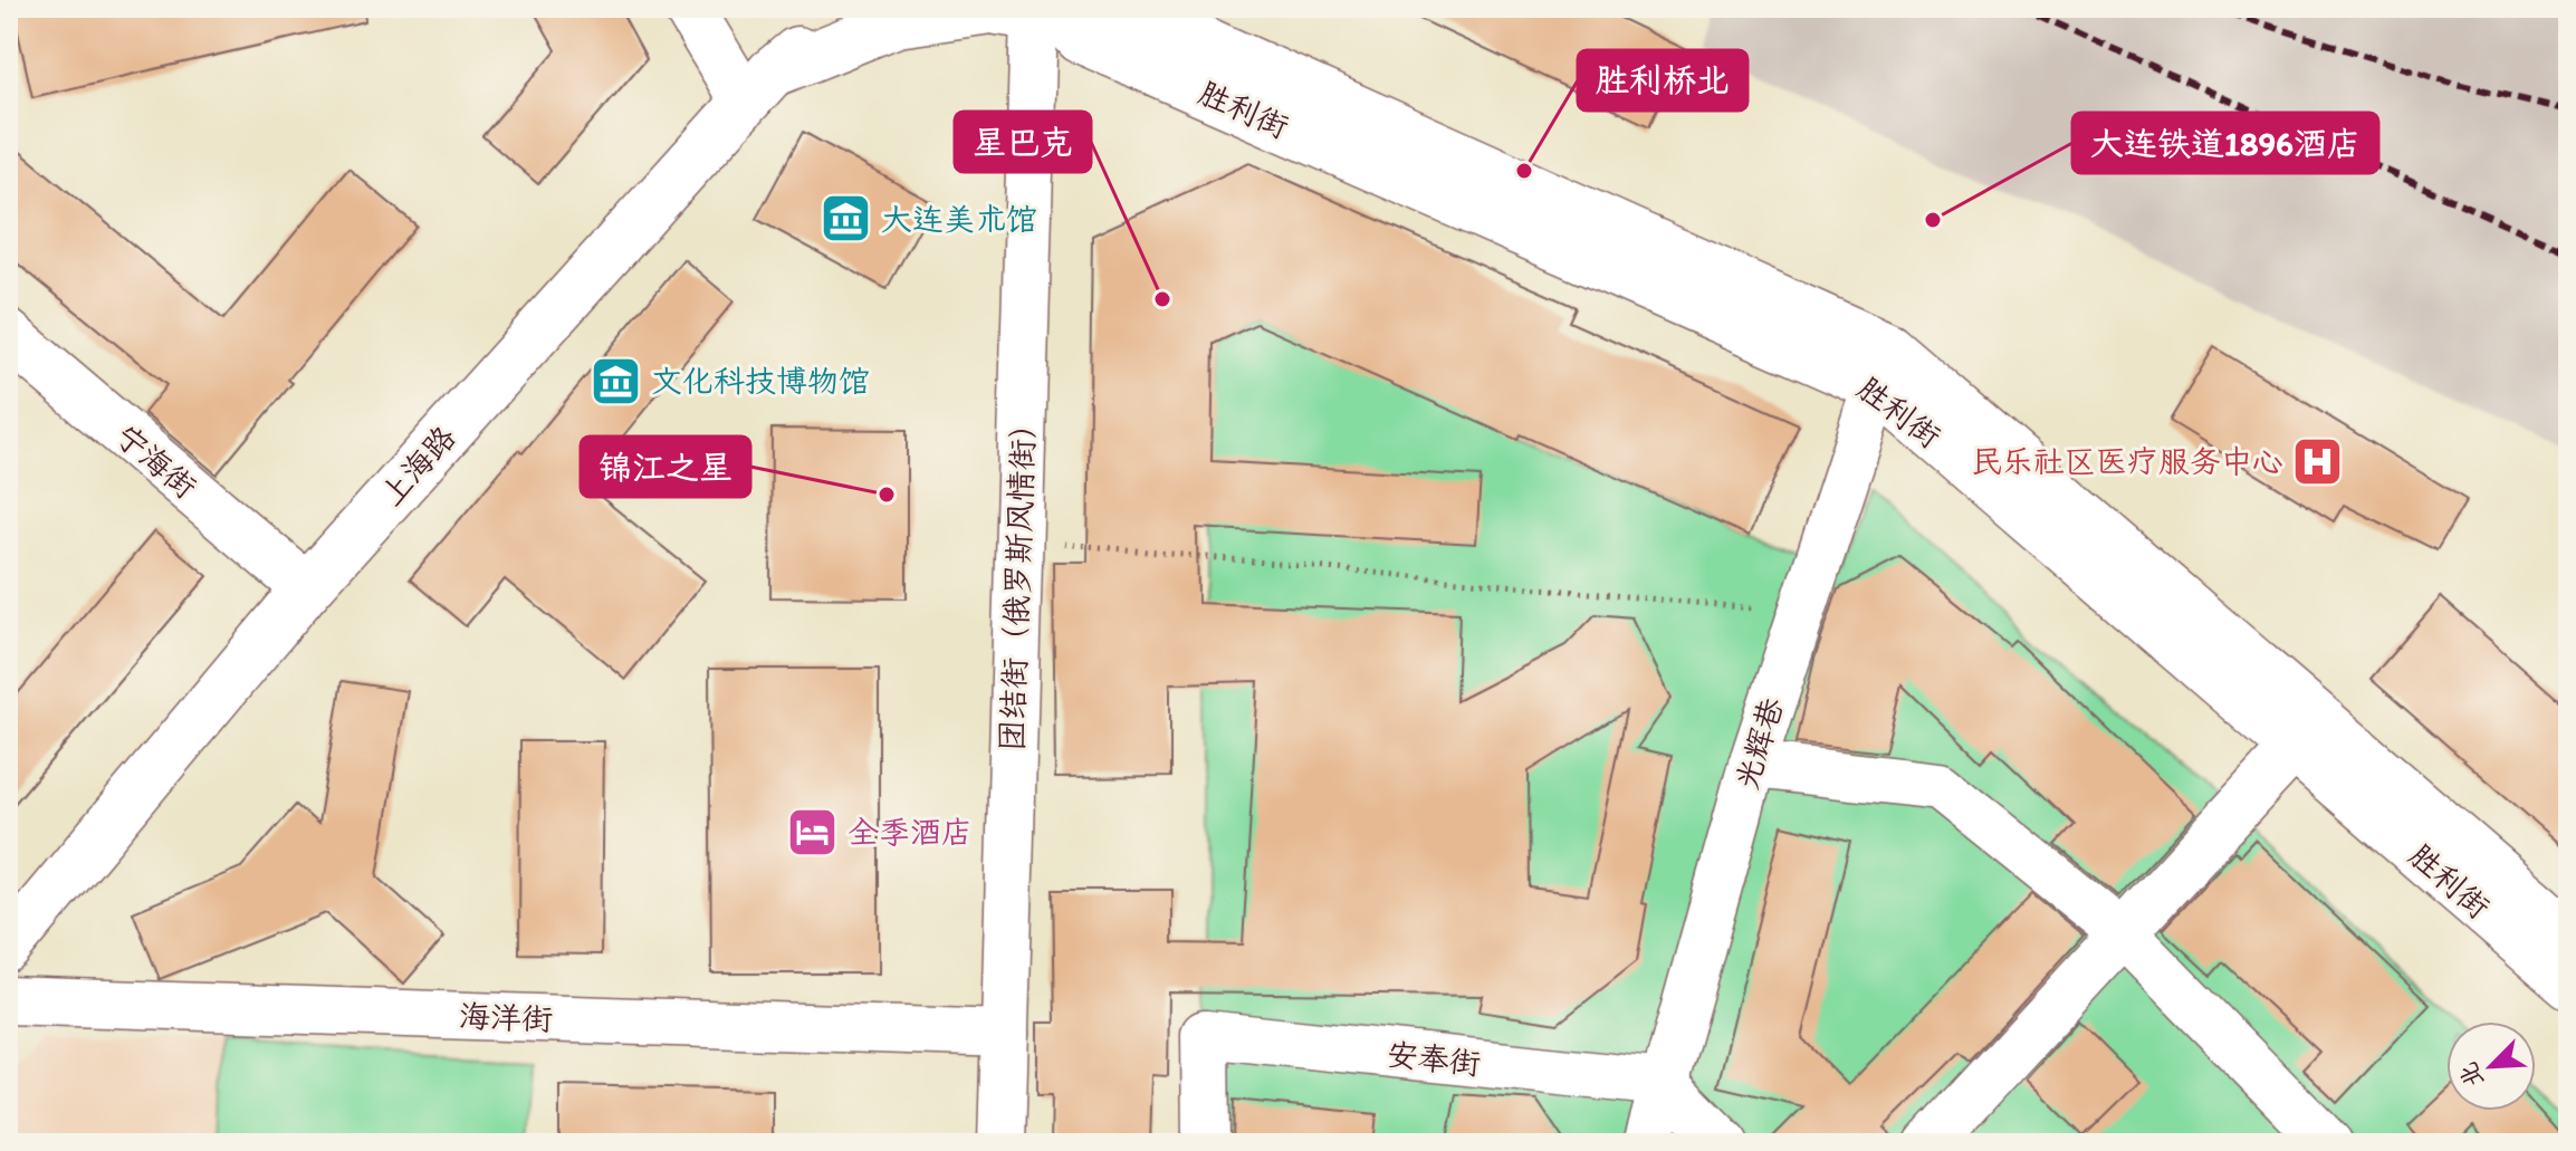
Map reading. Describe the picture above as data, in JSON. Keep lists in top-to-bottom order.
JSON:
{
  "streets": {
    "main road": ["胜利街", "宁海街", "上海路"],
    "street": [
      "团结街（俄罗斯风情街）",
      "光辉巷",
      "海洋街",
      "安奉街"
    ]
  },
  "crossings": [
    ["胜利街", "团结街（俄罗斯风情街）"],
    ["胜利街", "光辉巷"],
    ["宁海街", "上海路"],
    ["团结街（俄罗斯风情街）", "海洋街"],
    ["光辉巷", "安奉街"]
  ],
  "places": {
    "other": [
      "胜利桥北",
      "大连铁道1896酒店",
      "星巴克",
      "锦江之星"
    ],
    "museum": ["大连美术馆", "文化科技博物馆"],
    "hospital": ["民乐社区医疗服务中心"],
    "hotel": ["全季酒店"]
  },
  "north": "bottom left"
}
